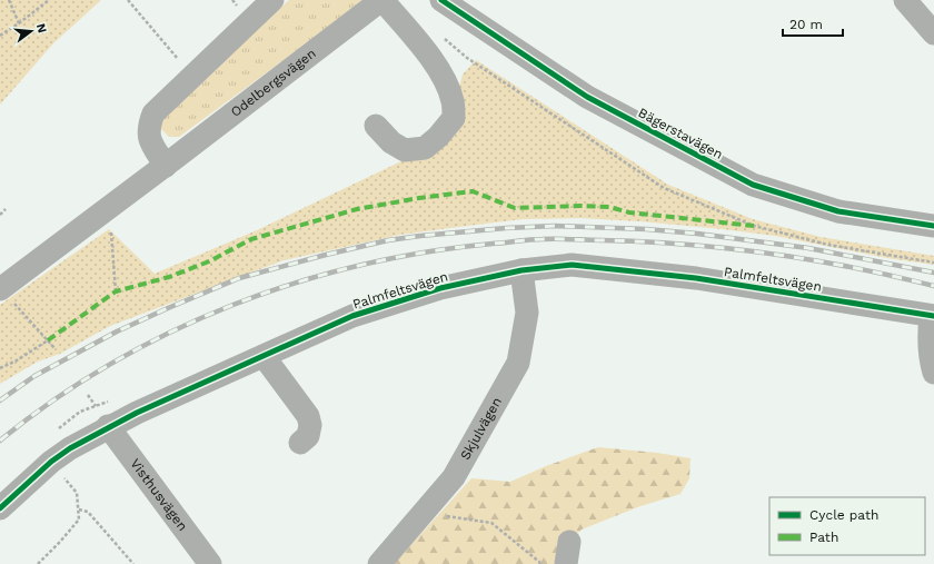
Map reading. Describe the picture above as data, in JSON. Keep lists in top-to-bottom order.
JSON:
{
  "streets": {
    "street": [
      "Odelbergsvägen",
      "Bägerstavägen",
      "Palmfeltsvägen",
      "Skjulvägen",
      "Visthusvägen"
    ]
  },
  "crossings": [
    ["Palmfeltsvägen", "Skjulvägen"],
    ["Palmfeltsvägen", "Visthusvägen"]
  ],
  "legend": ["Cycle path", "Path"],
  "scale_bar": "20 m",
  "north": "right"
}
